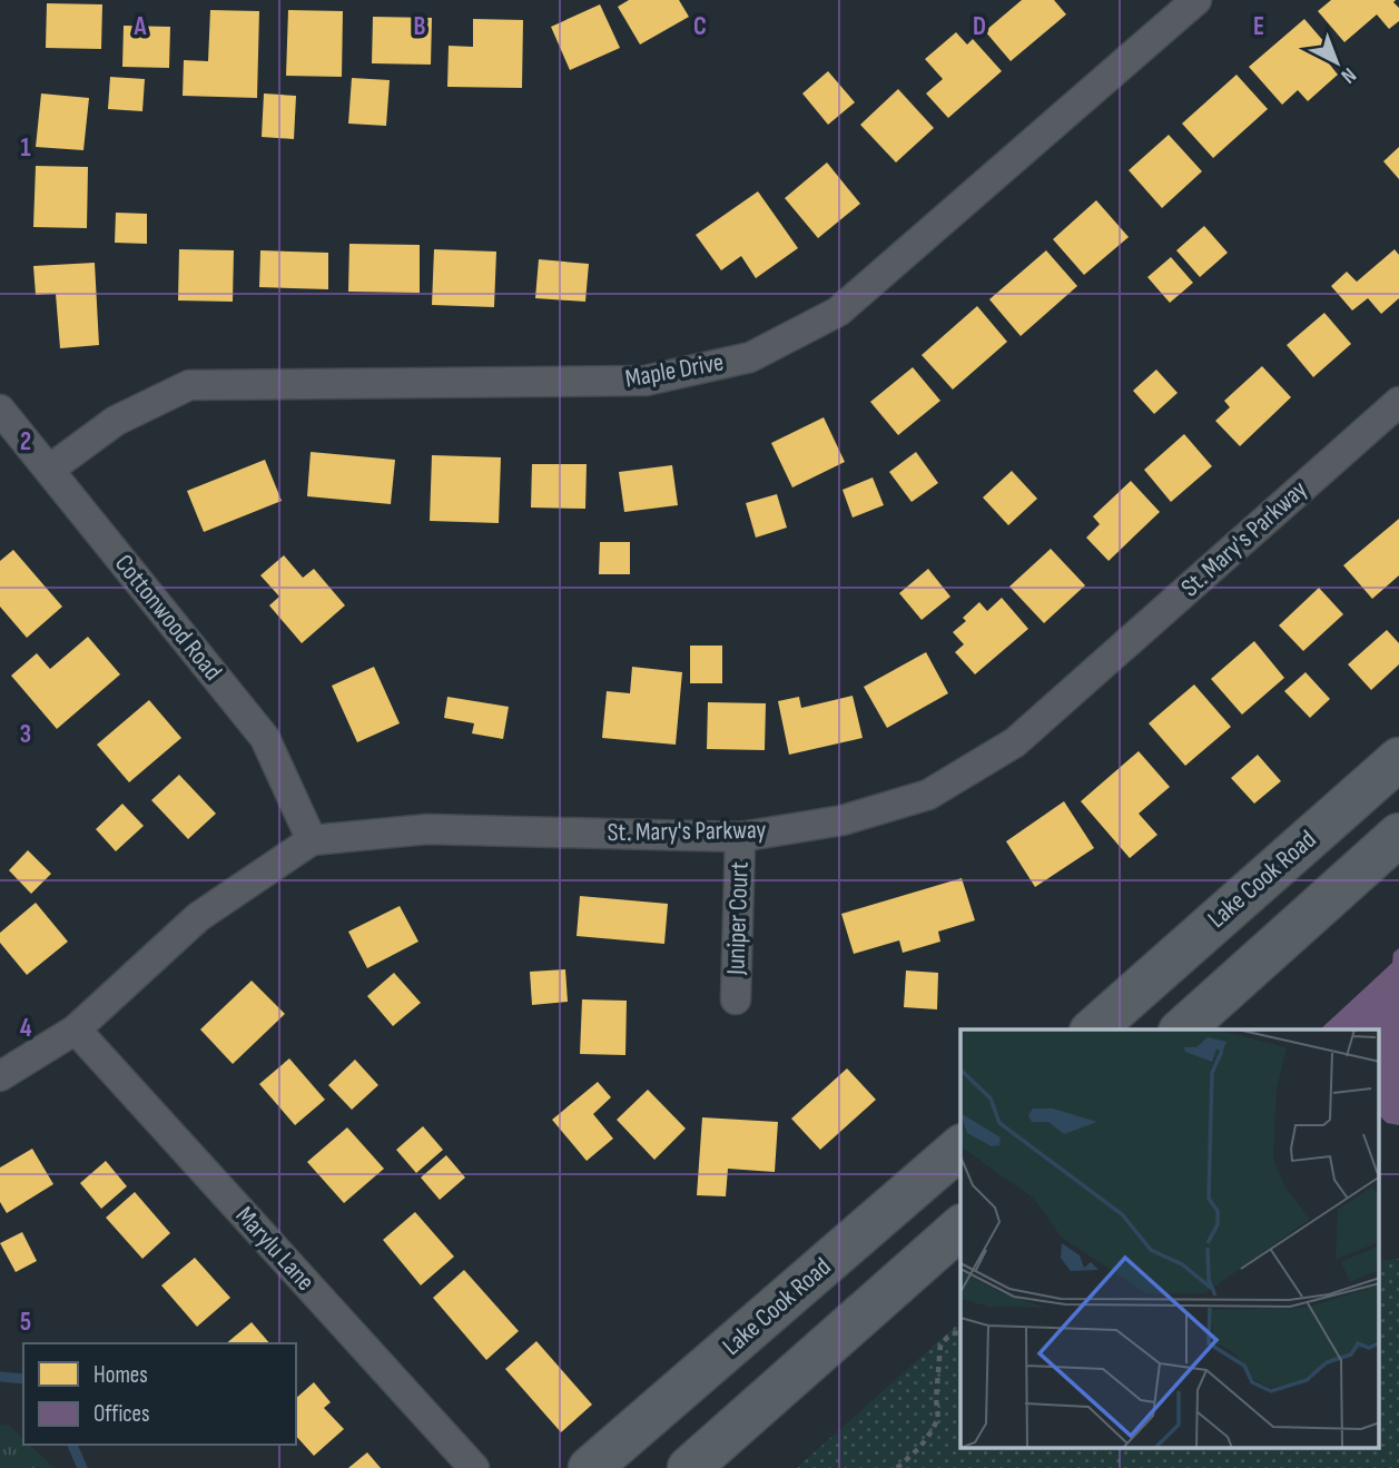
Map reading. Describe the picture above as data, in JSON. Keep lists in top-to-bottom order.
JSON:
{
  "streets": {
    "main road": ["Lake Cook Road"],
    "street": [
      "Maple Drive",
      "St. Mary's Parkway",
      "Cottonwood Road",
      "Juniper Court",
      "Marylu Lane"
    ]
  },
  "crossings": [
    ["Maple Drive", "Cottonwood Road"],
    ["St. Mary's Parkway", "Cottonwood Road"],
    ["St. Mary's Parkway", "Juniper Court"],
    ["St. Mary's Parkway", "Marylu Lane"]
  ],
  "legend": ["Homes", "Offices"],
  "north": "bottom right",
  "grid": {
    "columns": [
      "A",
      "B",
      "C",
      "D",
      "E"
    ],
    "rows": [
      "1",
      "2",
      "3",
      "4",
      "5"
    ]
  }
}
